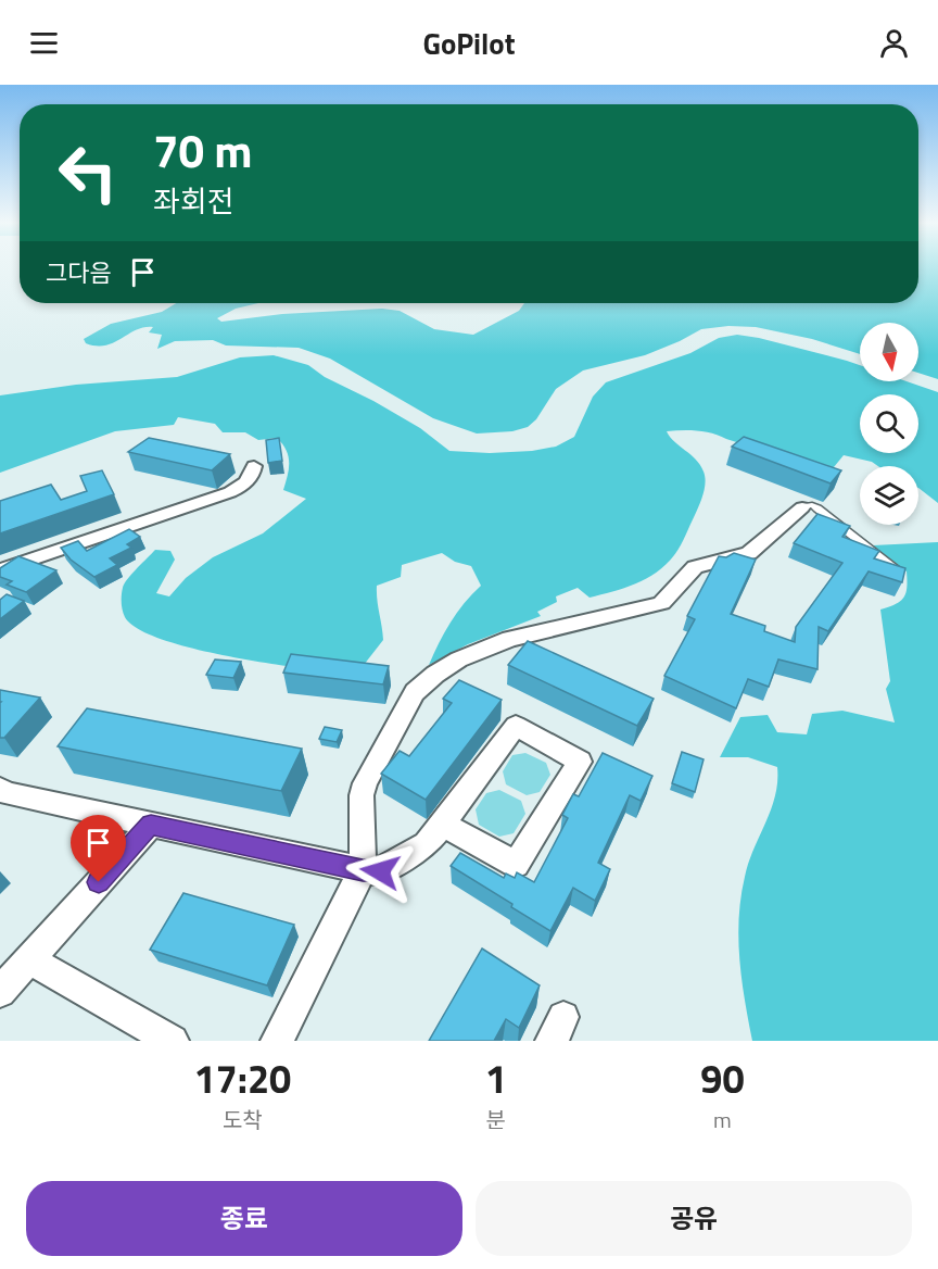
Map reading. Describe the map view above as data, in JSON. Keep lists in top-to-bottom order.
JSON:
{
  "north": "bottom",
  "page": {
    "header": "GoPilot",
    "turn": ["70 m", "좌회전"],
    "then": "그다음",
    "eta": [
      "17:20",
      "도착",
      "1",
      "분",
      "90",
      "m"
    ],
    "buttons": ["종료", "공유"]
  }
}
